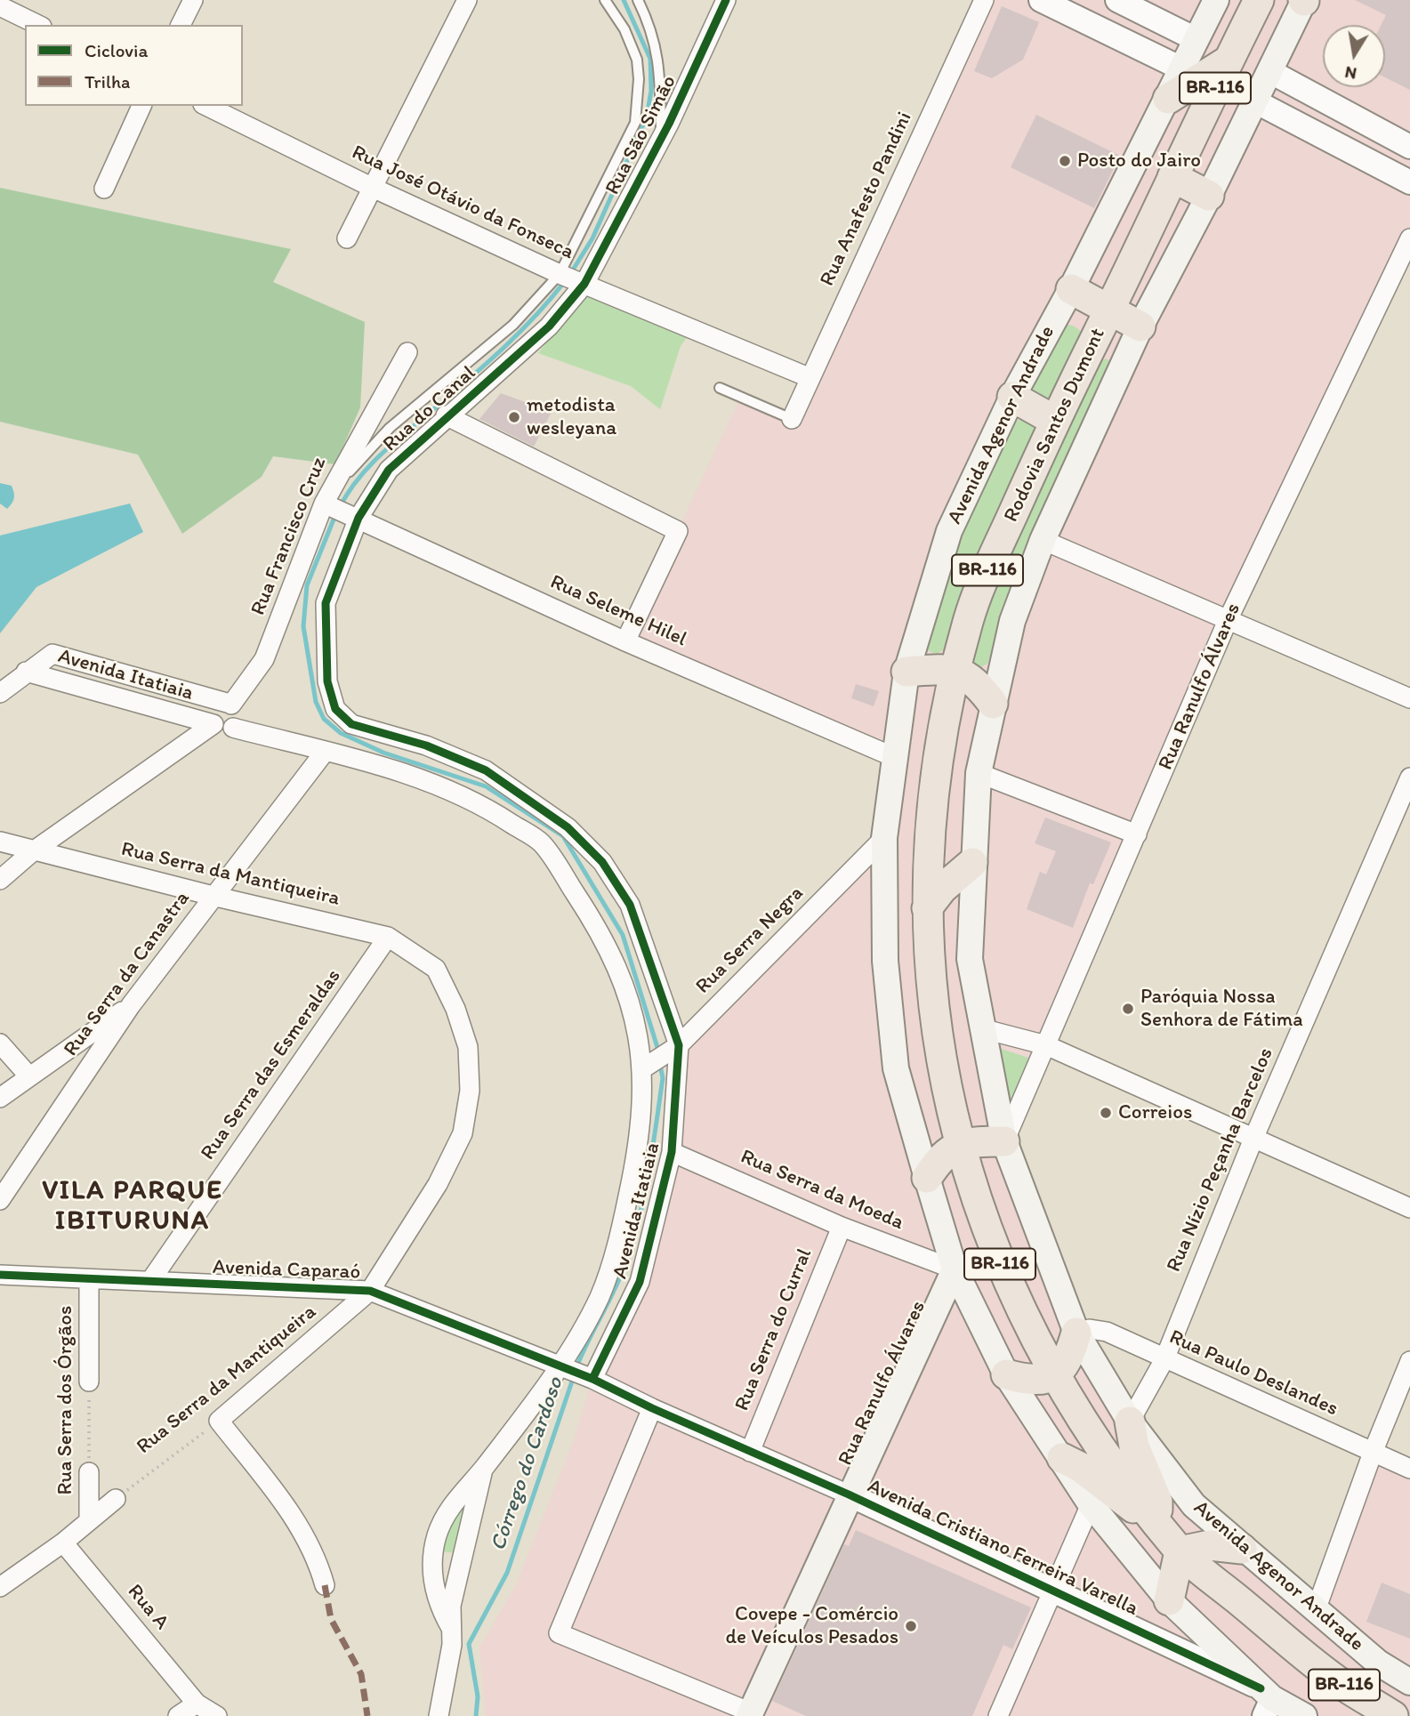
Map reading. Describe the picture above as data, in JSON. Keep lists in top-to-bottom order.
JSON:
{
  "streets": {
    "highway": ["BR-116", "Rodovia Santos Dumont"],
    "main road": ["Avenida Agenor Andrade", "Rua Ranulfo Álvares"],
    "street": [
      "Rua São Simão",
      "Rua Anafesto Pandini",
      "Rua José Otávio da Fonseca",
      "Rua do Canal",
      "Rua Francisco Cruz",
      "Rua Seleme Hilel",
      "Avenida Itatiaia",
      "Rua Serra da Mantiqueira",
      "Rua Serra Negra",
      "Rua Serra da Canastra",
      "Rua Serra das Esmeraldas",
      "Rua Nízio Peçanha Barcelos",
      "Rua Serra da Moeda",
      "Avenida Caparaó",
      "Rua Serra do Curral",
      "Rua Paulo Deslandes",
      "Rua Serra dos Órgãos",
      "Avenida Cristiano Ferreira Varella",
      "Rua A"
    ]
  },
  "crossings": [
    ["Rua São Simão", "Rua José Otávio da Fonseca"],
    ["Rua São Simão", "Rua do Canal"],
    ["Rua Anafesto Pandini", "Rua José Otávio da Fonseca"],
    ["Rua José Otávio da Fonseca", "Rua do Canal"],
    ["Rua do Canal", "Rua Francisco Cruz"],
    ["Rua do Canal", "Rua Seleme Hilel"],
    ["Rua do Canal", "Avenida Itatiaia"],
    ["Avenida Agenor Andrade", "Rua Seleme Hilel"],
    ["Avenida Agenor Andrade", "Rua Ranulfo Álvares"],
    ["Avenida Agenor Andrade", "Rua Serra Negra"],
    ["Avenida Agenor Andrade", "Rua Nízio Peçanha Barcelos"],
    ["Avenida Agenor Andrade", "Rua Serra da Moeda"],
    ["Avenida Agenor Andrade", "Rua Paulo Deslandes"],
    ["Avenida Agenor Andrade", "Avenida Cristiano Ferreira Varella"],
    ["Rua Francisco Cruz", "Rua Seleme Hilel"],
    ["Rua Francisco Cruz", "Avenida Itatiaia"],
    ["Avenida Itatiaia", "Rua Serra Negra"],
    ["Avenida Itatiaia", "Rua Serra da Canastra"],
    ["Avenida Itatiaia", "Rua Serra da Moeda"],
    ["Avenida Itatiaia", "Avenida Caparaó"],
    ["Avenida Itatiaia", "Avenida Cristiano Ferreira Varella"],
    ["Rua Ranulfo Álvares", "Rua Serra da Moeda"],
    ["Rua Ranulfo Álvares", "Avenida Cristiano Ferreira Varella"],
    ["Rua Serra da Mantiqueira", "Rua Serra da Canastra"],
    ["Rua Serra da Mantiqueira", "Rua Serra das Esmeraldas"],
    ["Rua Serra da Mantiqueira", "Avenida Caparaó"],
    ["Rua Serra das Esmeraldas", "Avenida Caparaó"],
    ["Rua Nízio Peçanha Barcelos", "Rua Paulo Deslandes"],
    ["Rua Serra da Moeda", "Rua Serra do Curral"],
    ["Avenida Caparaó", "Rua Serra dos Órgãos"],
    ["Avenida Caparaó", "Avenida Cristiano Ferreira Varella"],
    ["Rua Serra do Curral", "Avenida Cristiano Ferreira Varella"]
  ],
  "districts": ["VILA PARQUE IBITURUNA"],
  "water": ["Córrego do Cardoso"],
  "places": [
    "Posto do Jairo",
    "metodista wesleyana",
    "Paróquia Nossa Senhora de Fátima",
    "Correios",
    "Covepe - Comércio de Veículos Pesados"
  ],
  "legend": ["Ciclovia", "Trilha"],
  "north": "bottom"
}
